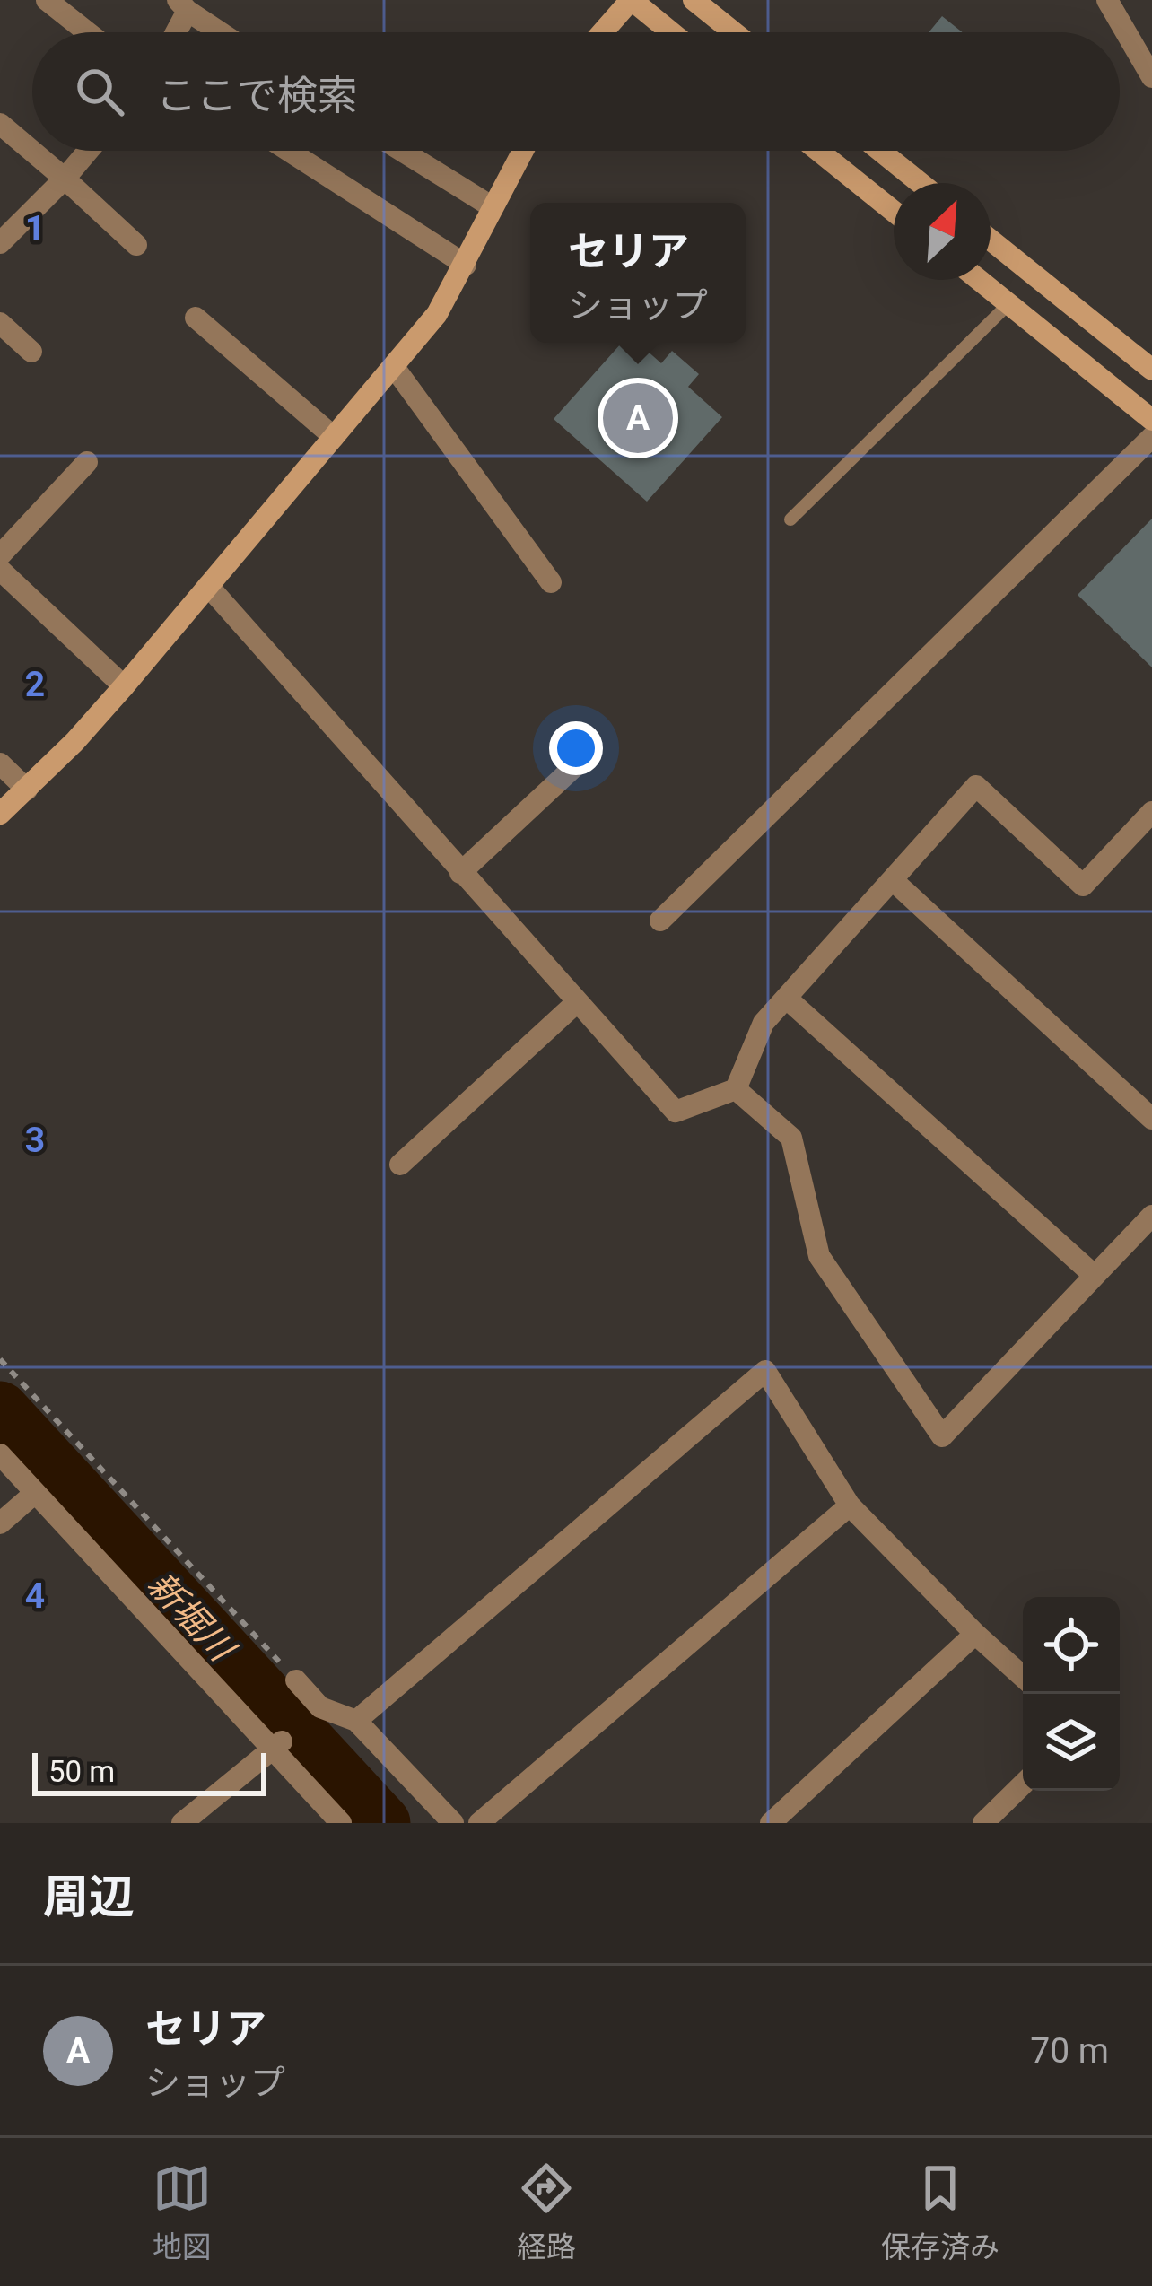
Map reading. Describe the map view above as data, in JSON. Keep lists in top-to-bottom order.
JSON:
{
  "water": ["新堀川"],
  "scale_bar": "50 m",
  "north": "top right",
  "page": {
    "search": "ここで検索",
    "popup": ["セリア", "ショップ"],
    "pins": "A",
    "scale": "50 m",
    "heading": "周辺",
    "list": [
      {
        "mark": "A",
        "name": "セリア",
        "note": "ショップ",
        "value": "70 m"
      }
    ],
    "nav": ["地図", "経路", "保存済み"]
  },
  "grid": {
    "rows": [
      "1",
      "2",
      "3",
      "4"
    ]
  }
}
